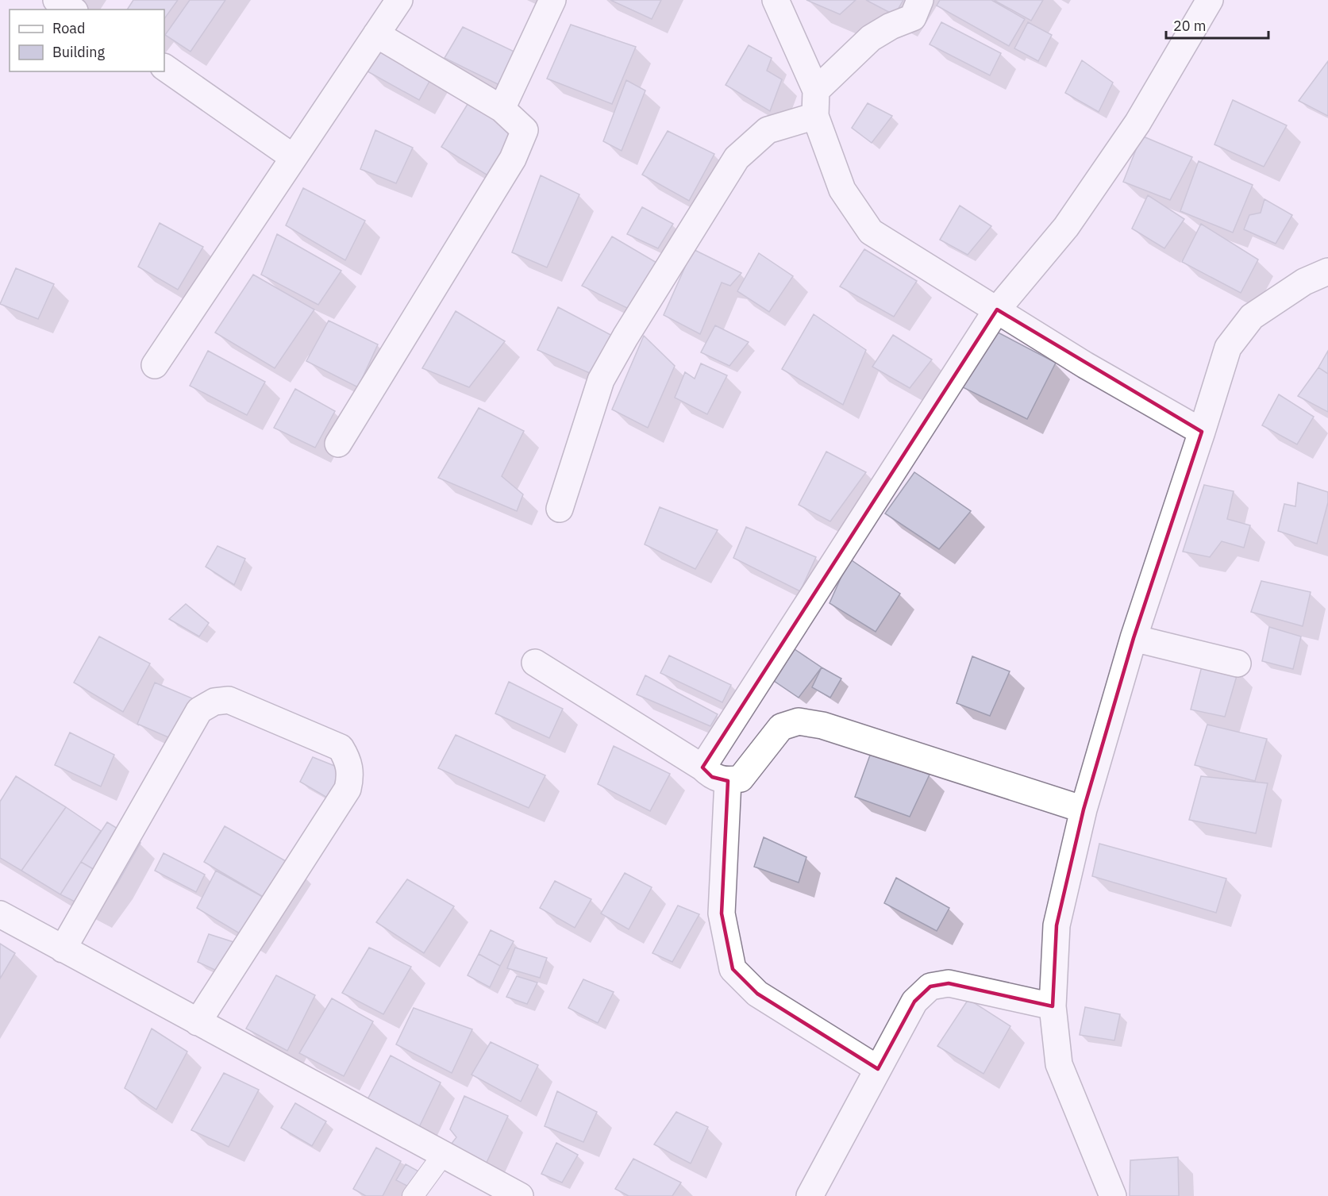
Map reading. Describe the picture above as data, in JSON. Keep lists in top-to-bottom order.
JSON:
{
  "legend": ["Road", "Building"],
  "scale_bar": "20 m"
}
